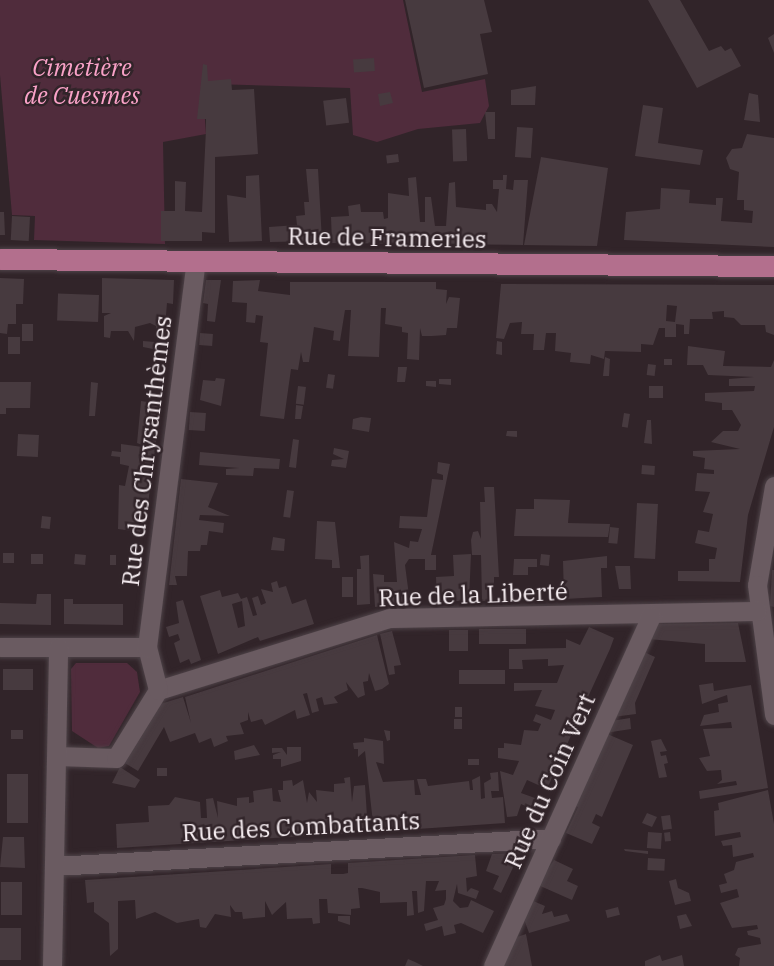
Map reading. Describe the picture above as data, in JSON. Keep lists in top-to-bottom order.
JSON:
{
  "streets": {
    "main road": ["Rue de Frameries"],
    "street": [
      "Rue des Chrysanthèmes",
      "Rue de la Liberté",
      "Rue du Coin Vert",
      "Rue des Combattants"
    ]
  },
  "crossings": [
    ["Rue de Frameries", "Rue des Chrysanthèmes"],
    ["Rue des Chrysanthèmes", "Rue de la Liberté"],
    ["Rue de la Liberté", "Rue du Coin Vert"],
    ["Rue du Coin Vert", "Rue des Combattants"]
  ],
  "parks": ["Cimetière de Cuesmes"]
}
